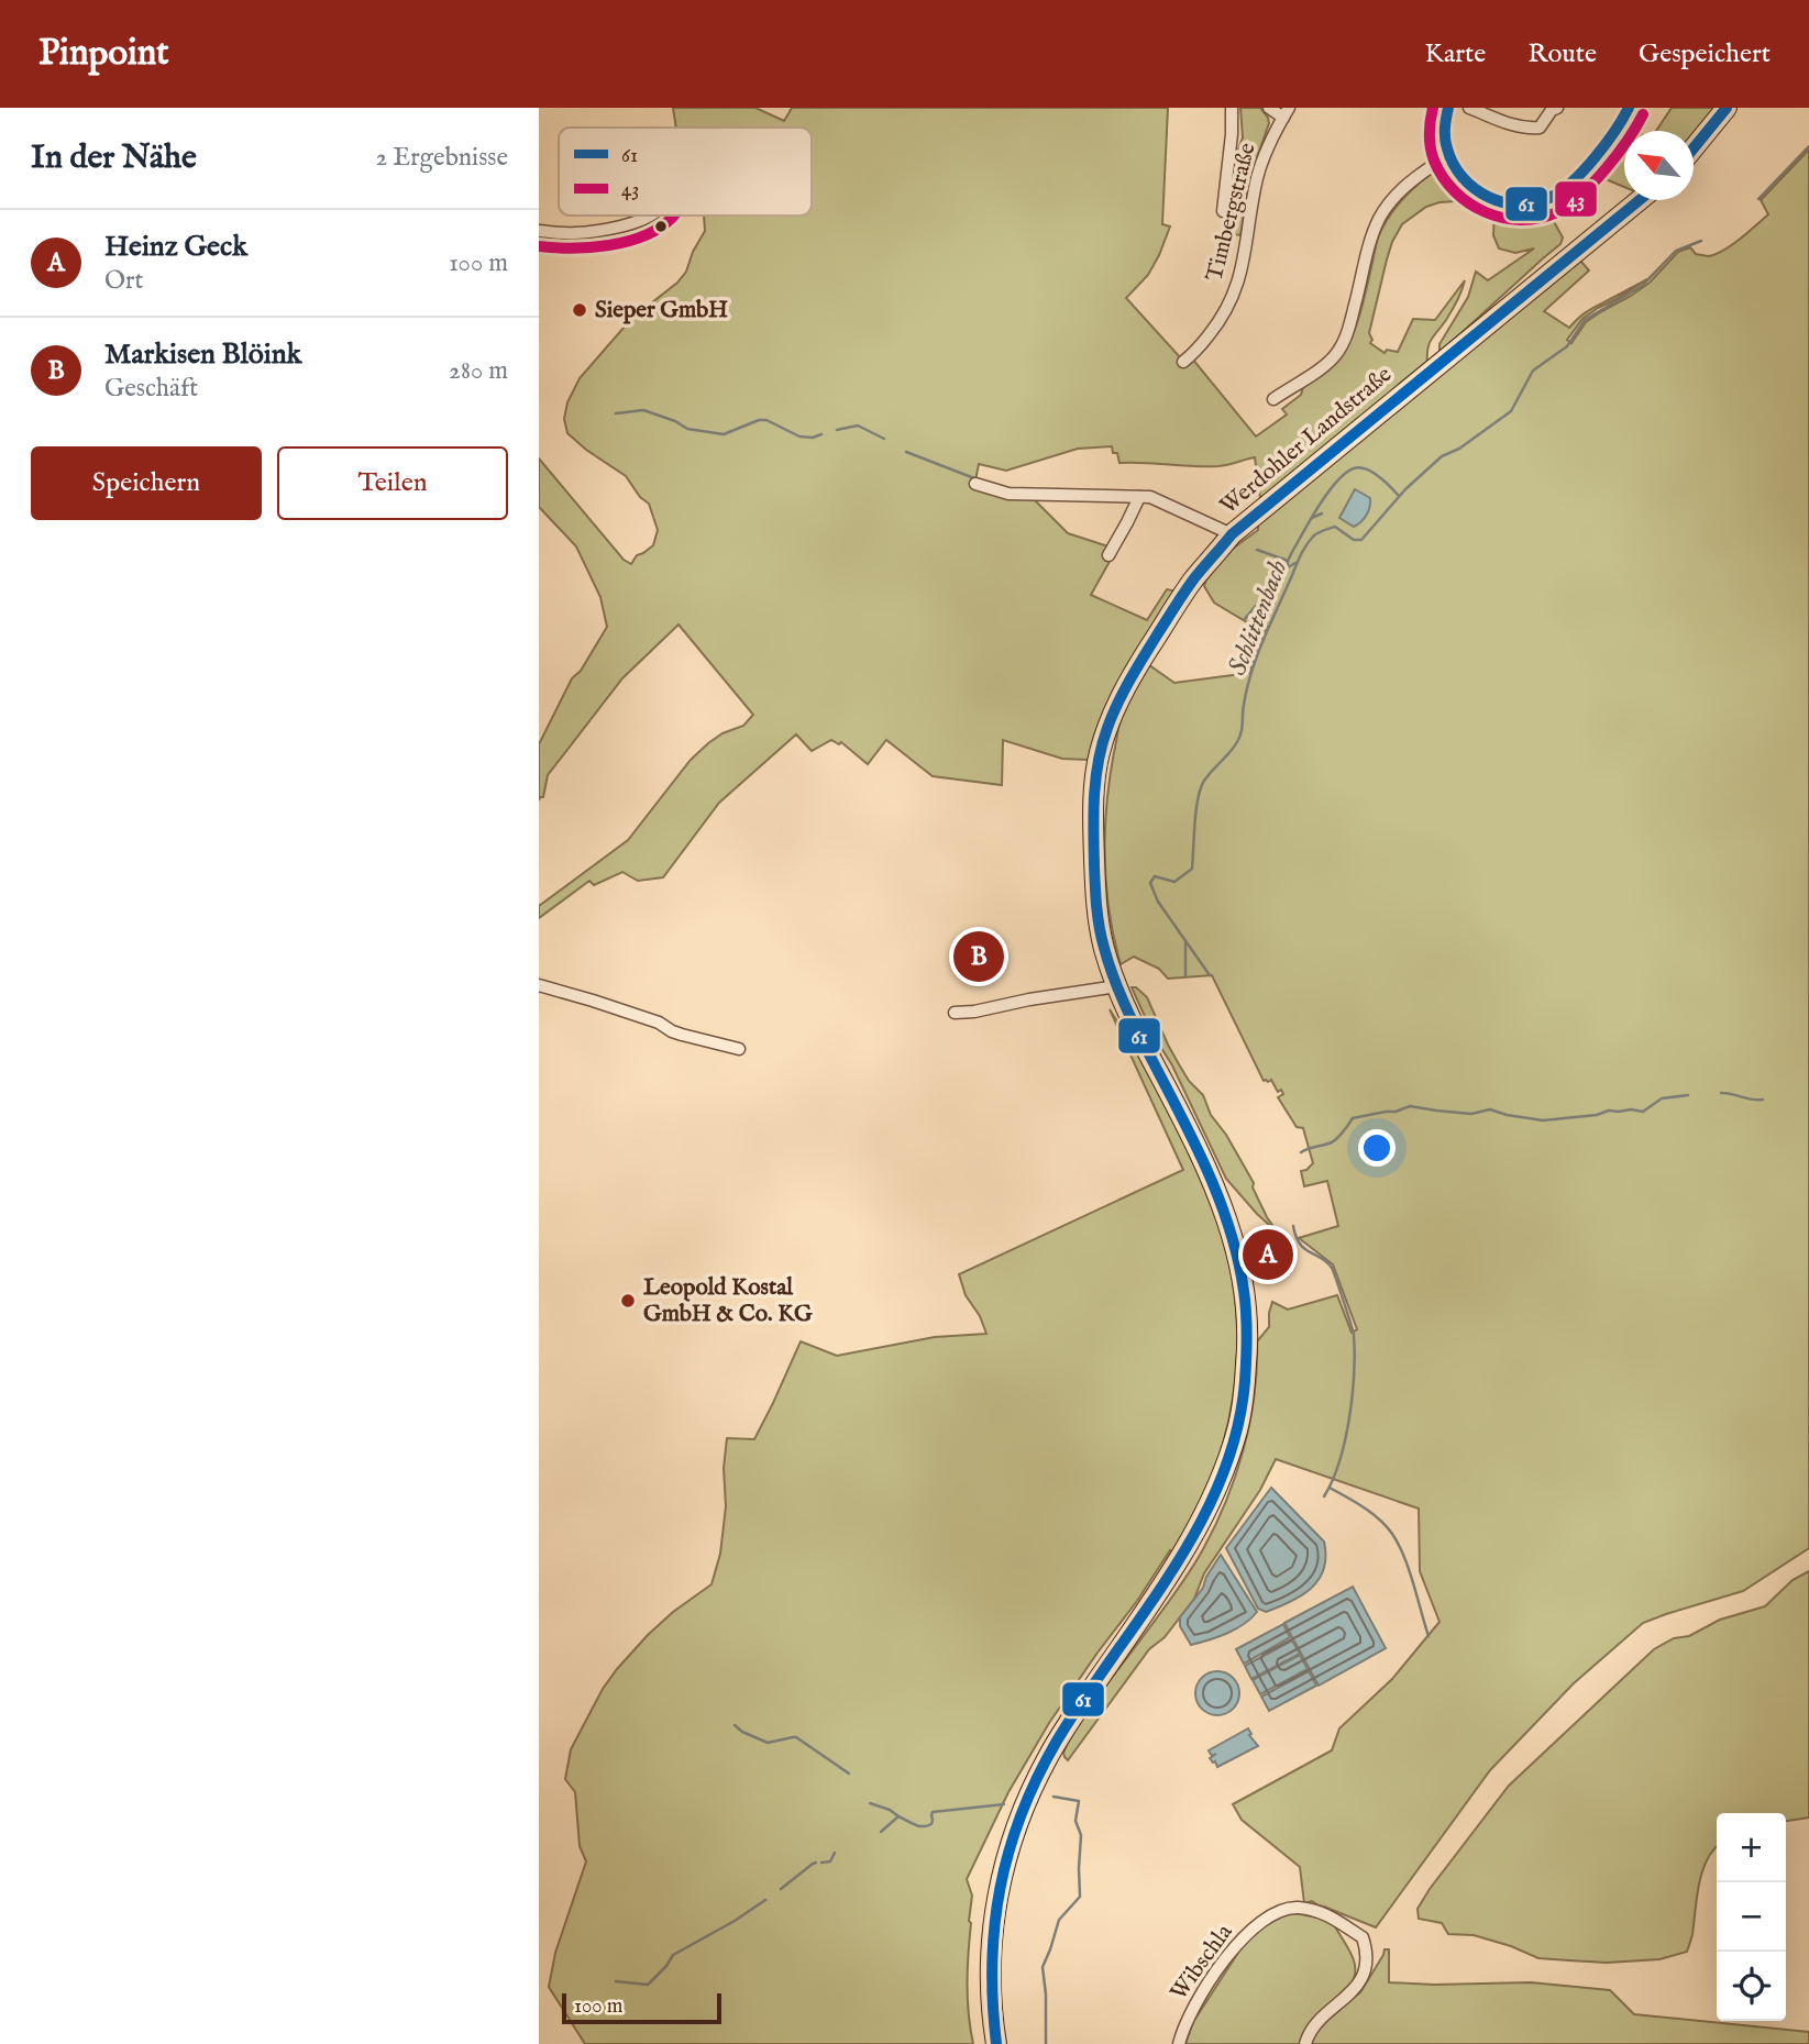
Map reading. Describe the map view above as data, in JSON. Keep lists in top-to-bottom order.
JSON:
{
  "streets": {
    "main road": ["Werdohler Landstraße"],
    "street": ["Timbergstraße", "Wibschla"]
  },
  "water": ["Schlittenbach"],
  "places": ["Sieper GmbH", "Leopold Kostal GmbH & Co. KG"],
  "lines": ["transit line 61", "transit line 43"],
  "legend": ["61", "43"],
  "scale_bar": "100 m",
  "north": "top left",
  "page": {
    "header": "Pinpoint",
    "nav": ["Karte", "Route", "Gespeichert"],
    "heading": ["In der Nähe", "2 Ergebnisse"],
    "list": [
      {
        "mark": "A",
        "name": "Heinz Geck",
        "note": "Ort",
        "value": "100 m"
      },
      {
        "mark": "B",
        "name": "Markisen Blöink",
        "note": "Geschäft",
        "value": "280 m"
      }
    ],
    "buttons": ["Speichern", "Teilen"],
    "pins": ["B", "A"],
    "map_buttons": ["+", "−"],
    "scale": "100 m"
  }
}
